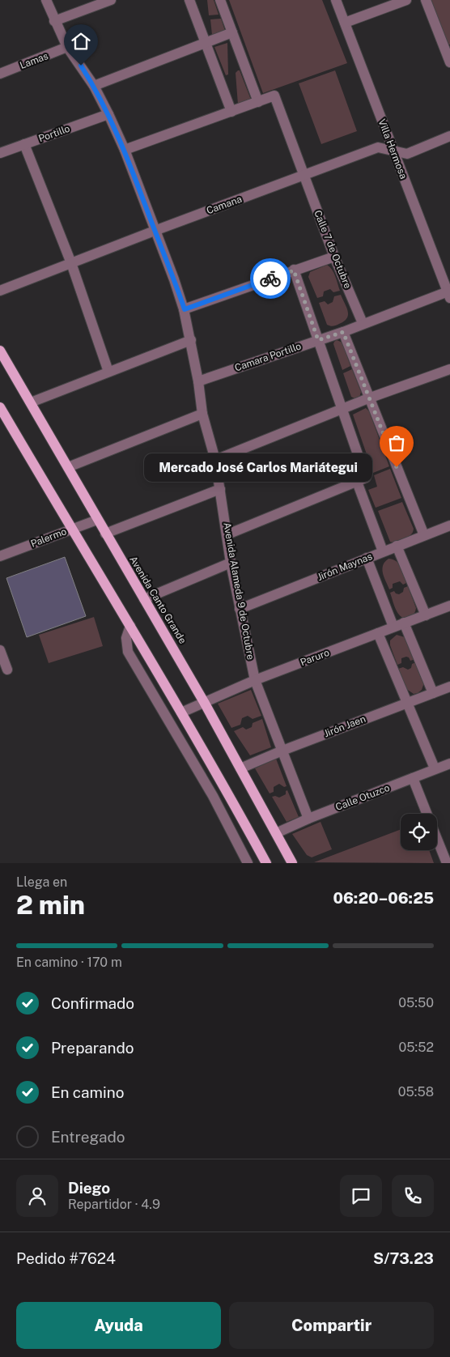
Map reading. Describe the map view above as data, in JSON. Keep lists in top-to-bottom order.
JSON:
{
  "streets": {
    "main road": ["Avenida Canto Grande"],
    "street": [
      "Lamas",
      "Portillo",
      "Villa Hermosa",
      "Camana",
      "Calle 7 de Octubre",
      "Camara Portillo",
      "Palermo",
      "Jirón Maynas",
      "Avenida Alameda 9 de Octubre",
      "Paruro",
      "Jirón Jaen",
      "Calle Otuzco"
    ]
  },
  "crossings": [
    ["Lamas", "Avenida Alameda 9 de Octubre"],
    ["Portillo", "Avenida Alameda 9 de Octubre"],
    ["Villa Hermosa", "Camana"],
    ["Villa Hermosa", "Camara Portillo"],
    ["Camana", "Calle 7 de Octubre"],
    ["Camana", "Avenida Alameda 9 de Octubre"],
    ["Calle 7 de Octubre", "Camara Portillo"],
    ["Camara Portillo", "Avenida Alameda 9 de Octubre"],
    ["Palermo", "Avenida Canto Grande"],
    ["Jirón Maynas", "Avenida Alameda 9 de Octubre"],
    ["Avenida Alameda 9 de Octubre", "Paruro"],
    ["Avenida Alameda 9 de Octubre", "Jirón Jaen"],
    ["Avenida Alameda 9 de Octubre", "Calle Otuzco"],
    ["Avenida Canto Grande", "Paruro"],
    ["Avenida Canto Grande", "Jirón Jaen"],
    ["Avenida Canto Grande", "Calle Otuzco"]
  ],
  "places": ["Mercado José Carlos Mariátegui"],
  "page": {
    "bubble": "Mercado José Carlos Mariátegui",
    "heading": ["2 min", "Llega en", "06:20–06:25"],
    "panel": [
      "Diego",
      "Repartidor · 4.9",
      "Pedido #7624",
      "S/73.23"
    ],
    "bar": "En camino · 170 m",
    "list": [
      ["Confirmado", "05:50"],
      ["Preparando", "05:52"],
      ["En camino", "05:58"],
      "Entregado"
    ],
    "buttons": ["Ayuda", "Compartir"]
  }
}
